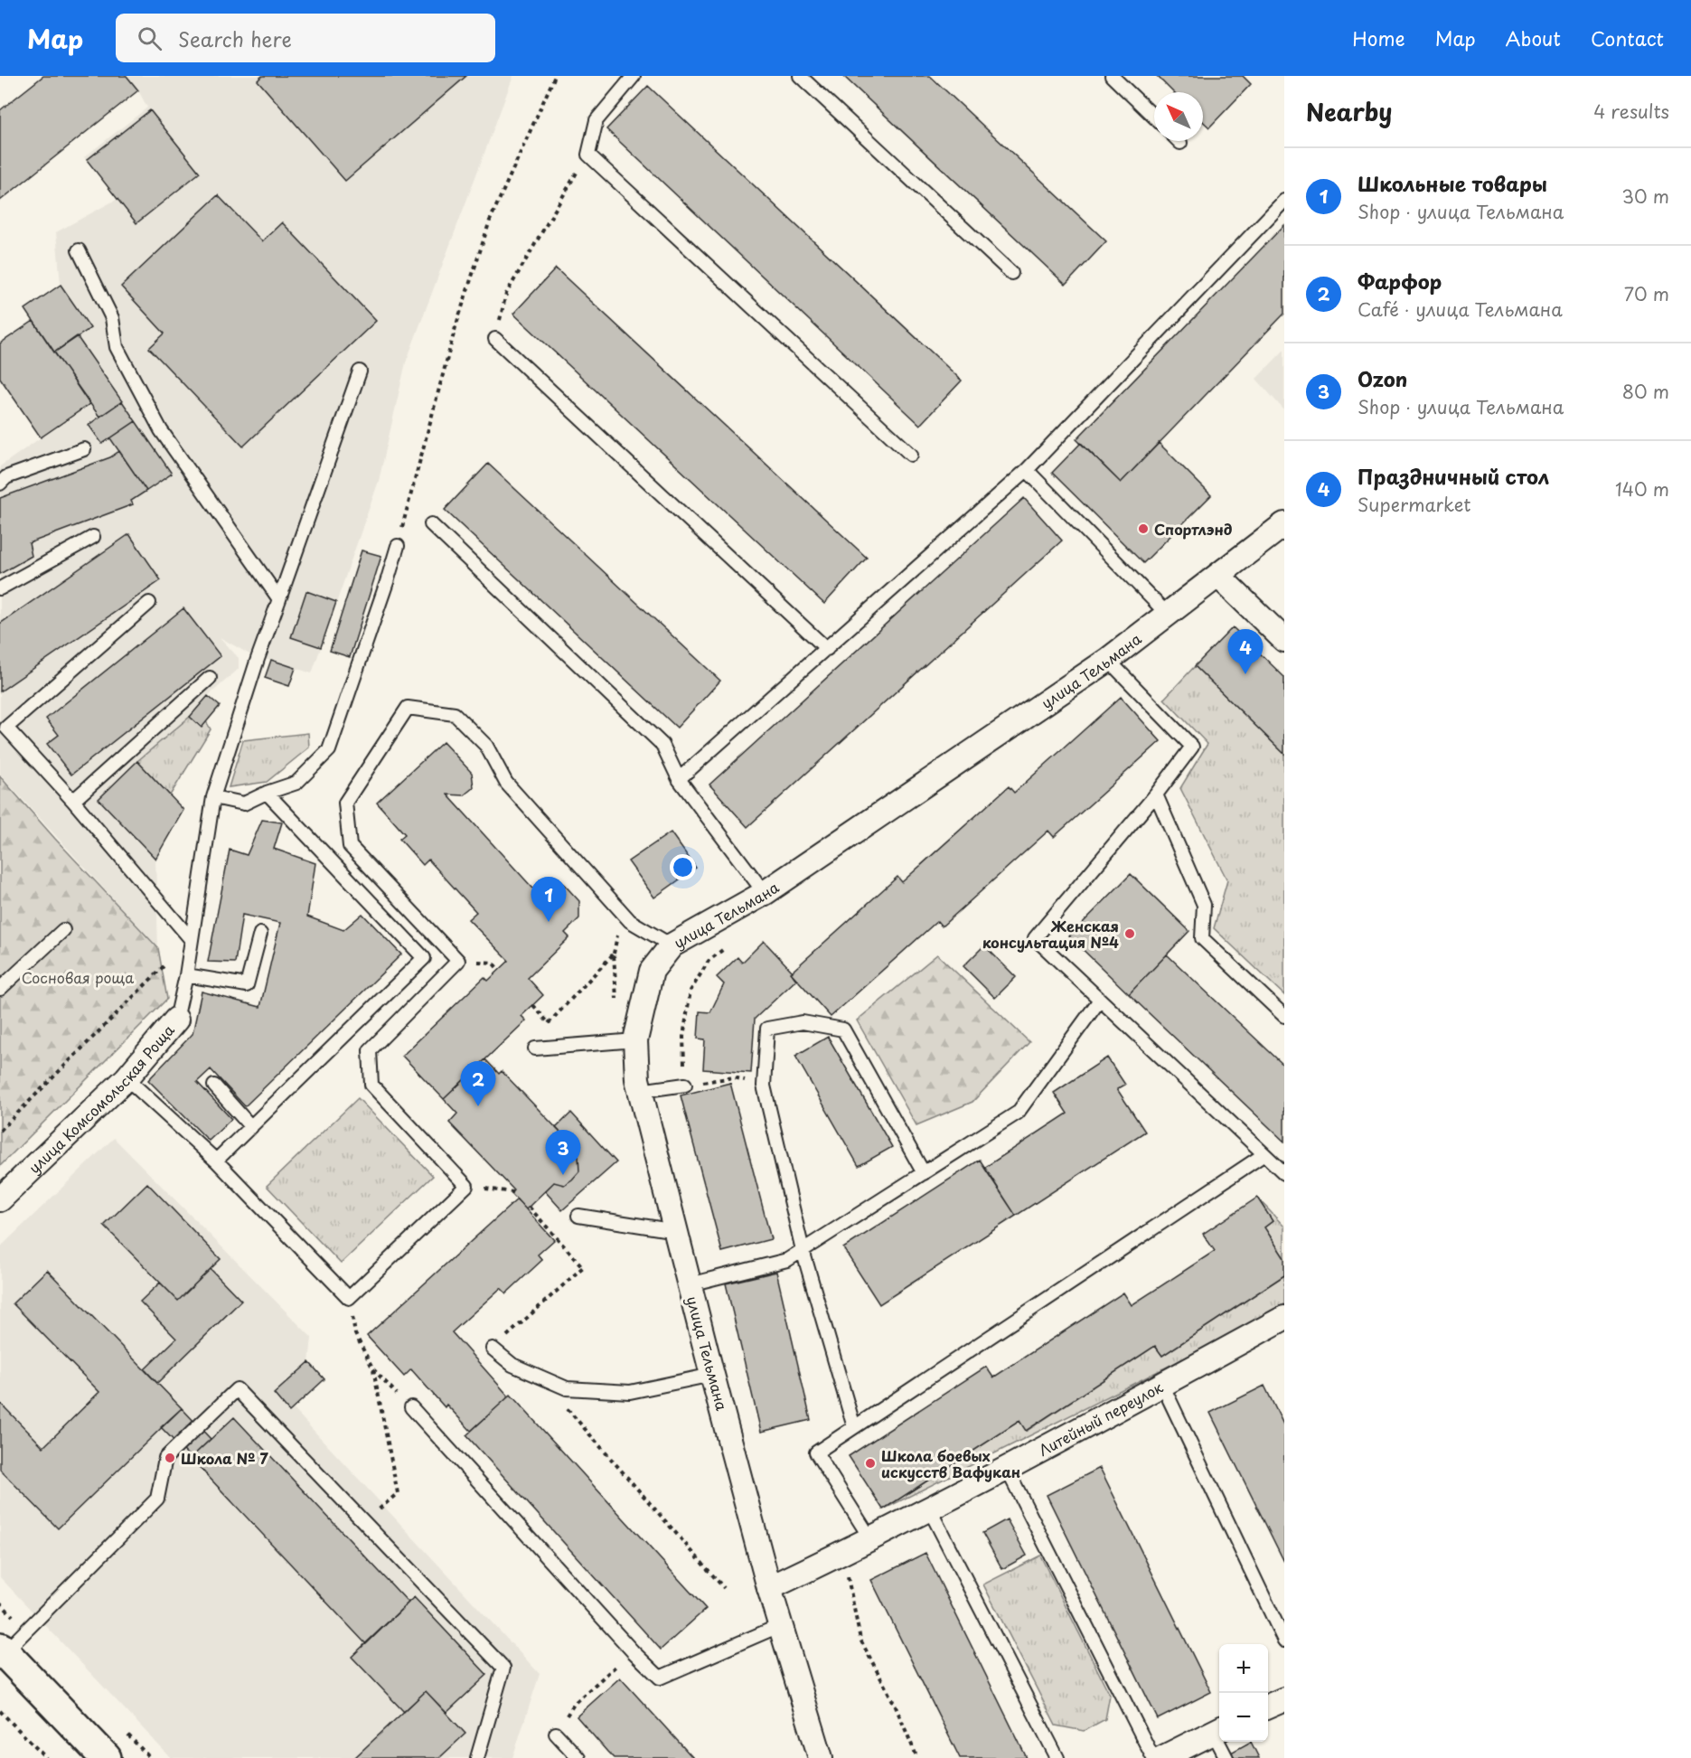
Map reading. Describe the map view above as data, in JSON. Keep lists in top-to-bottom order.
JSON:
{
  "streets": {
    "street": ["улица Тельмана", "улица Комсомольская Роща", "Литейный переулок"]
  },
  "crossings": [
    ["улица Тельмана", "Литейный переулок"]
  ],
  "parks": ["Сосновая роща"],
  "places": [
    "Спортлэнд",
    "Женская консультация №4",
    "Школа № 7",
    "Школа боевых искусств Вафукан"
  ],
  "north": "top left",
  "page": {
    "header": "Map",
    "search": "Search here",
    "nav": [
      "Home",
      "Map",
      "About",
      "Contact"
    ],
    "heading": ["Nearby", "4 results"],
    "list": [
      {
        "mark": "1",
        "name": "Школьные товары",
        "note": "Shop · улица Тельмана",
        "value": "30 m"
      },
      {
        "mark": "2",
        "name": "Фарфор",
        "note": "Café · улица Тельмана",
        "value": "70 m"
      },
      {
        "mark": "3",
        "name": "Ozon",
        "note": "Shop · улица Тельмана",
        "value": "80 m"
      },
      {
        "mark": "4",
        "name": "Праздничный стол",
        "note": "Supermarket",
        "value": "140 m"
      }
    ],
    "pins": [
      "4",
      "1",
      "2",
      "3"
    ],
    "map_buttons": ["+", "−"]
  }
}
